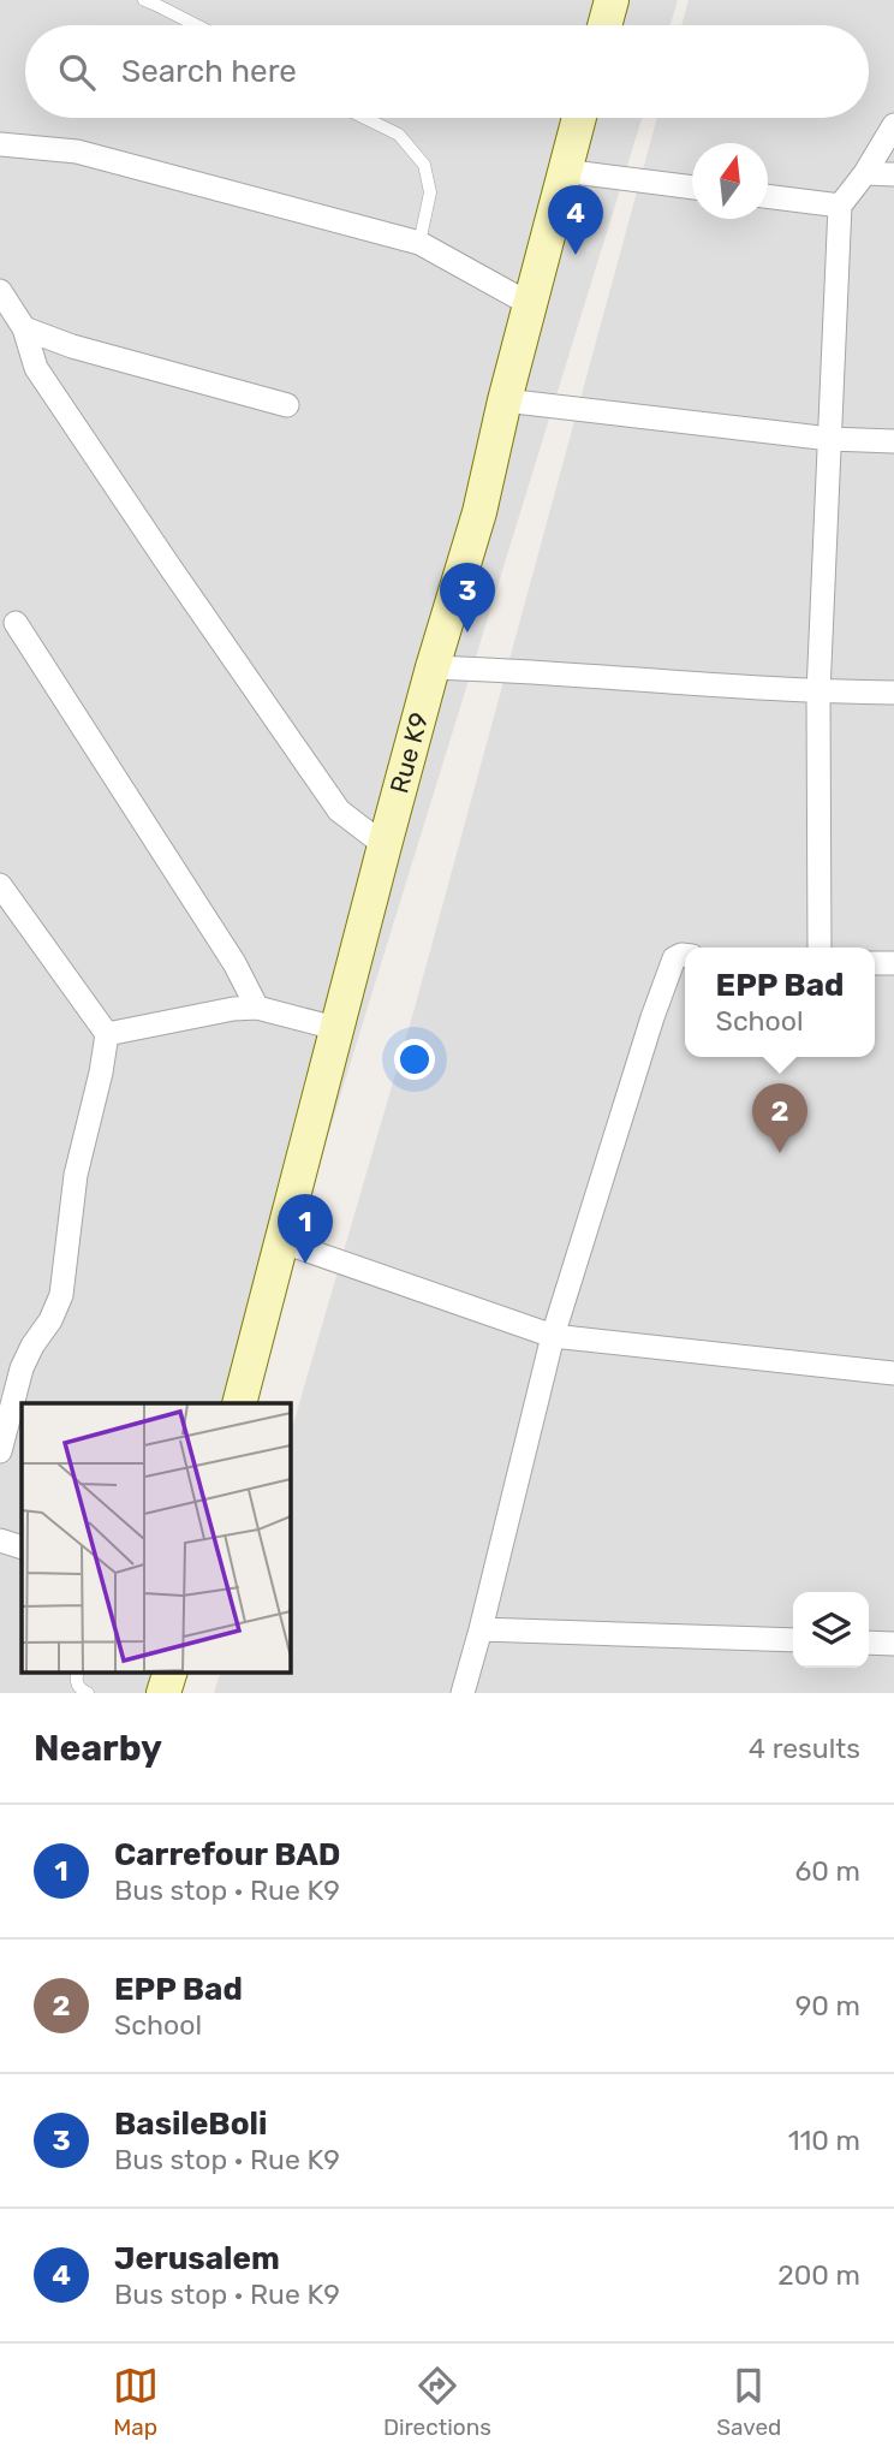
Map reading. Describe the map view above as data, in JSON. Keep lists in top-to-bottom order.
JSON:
{
  "streets": {
    "street": ["Rue K9"]
  },
  "north": "top",
  "page": {
    "search": "Search here",
    "pins": [
      "4",
      "3",
      "2",
      "1"
    ],
    "popup": ["EPP Bad", "School"],
    "heading": ["Nearby", "4 results"],
    "list": [
      {
        "mark": "1",
        "name": "Carrefour BAD",
        "note": "Bus stop · Rue K9",
        "value": "60 m"
      },
      {
        "mark": "2",
        "name": "EPP Bad",
        "note": "School",
        "value": "90 m"
      },
      {
        "mark": "3",
        "name": "BasileBoli",
        "note": "Bus stop · Rue K9",
        "value": "110 m"
      },
      {
        "mark": "4",
        "name": "Jerusalem",
        "note": "Bus stop · Rue K9",
        "value": "200 m"
      }
    ],
    "nav": ["Map", "Directions", "Saved"]
  }
}
